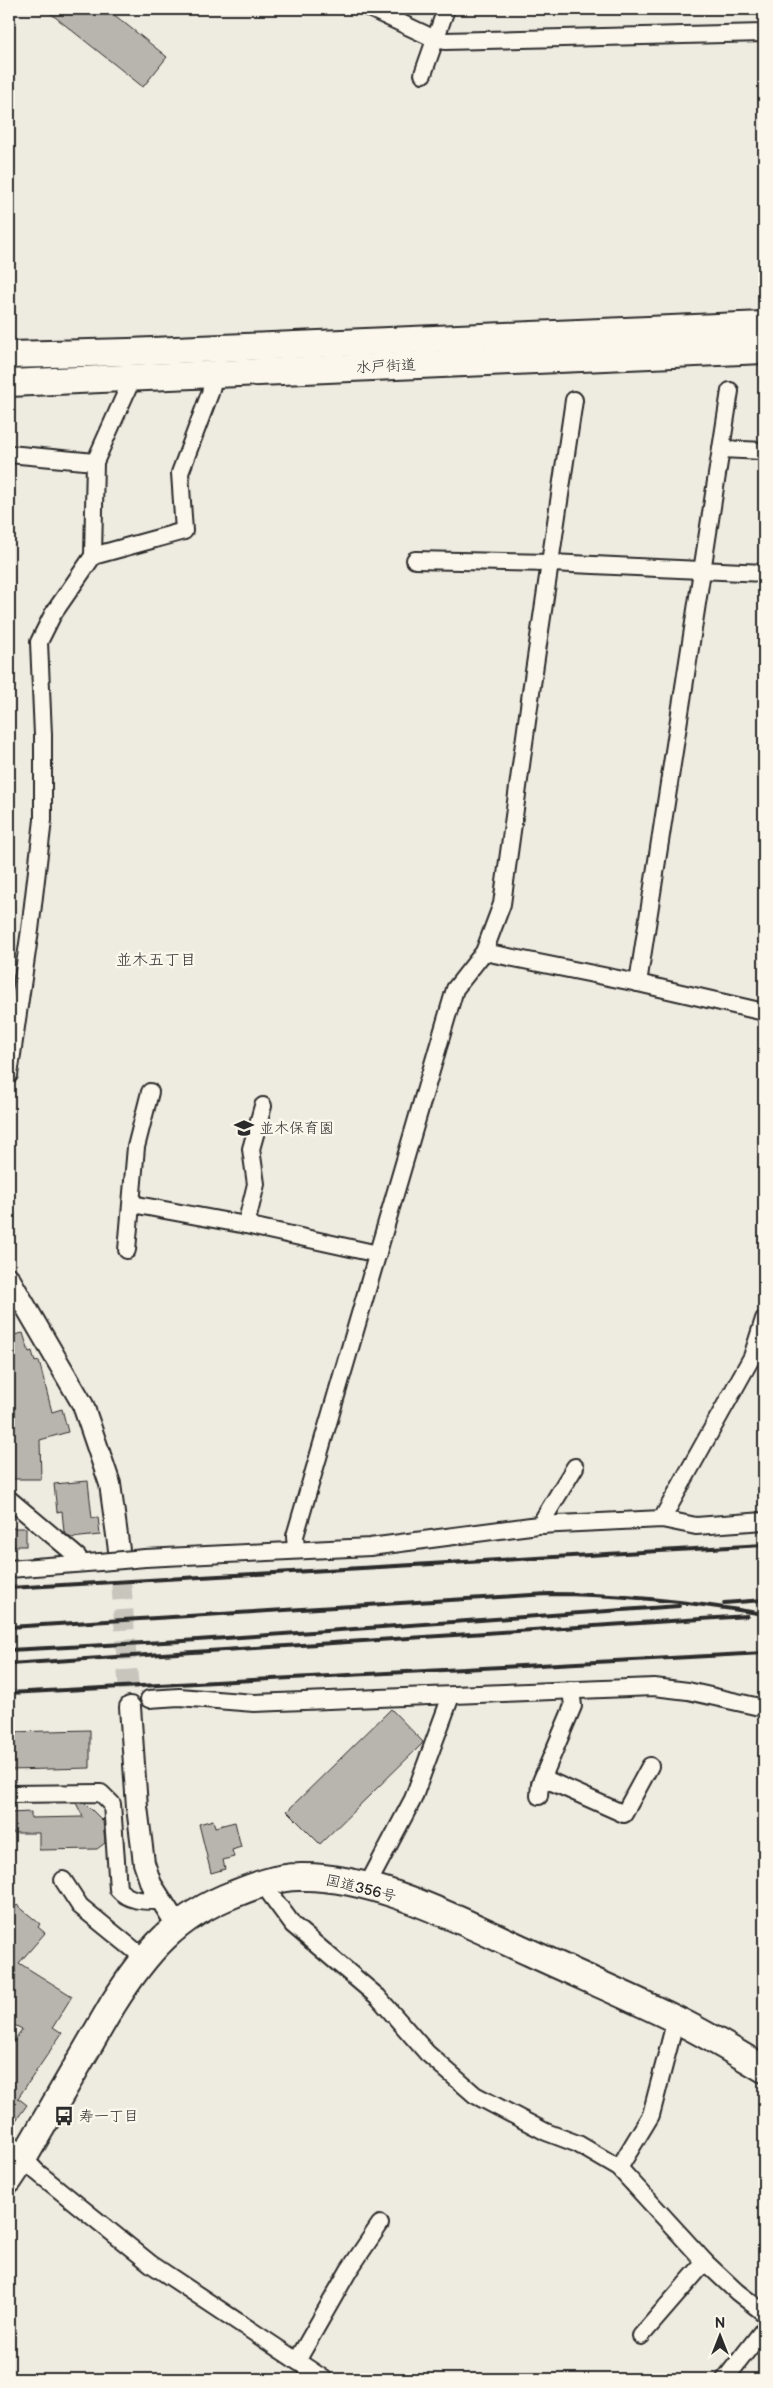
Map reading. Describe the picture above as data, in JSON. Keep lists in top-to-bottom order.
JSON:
{
  "streets": {
    "highway": ["水戸街道", "国道356号"]
  },
  "districts": ["並木五丁目"],
  "places": {
    "school or university": ["並木保育園"],
    "bus stop": ["寿一丁目"]
  },
  "north": "top"
}
